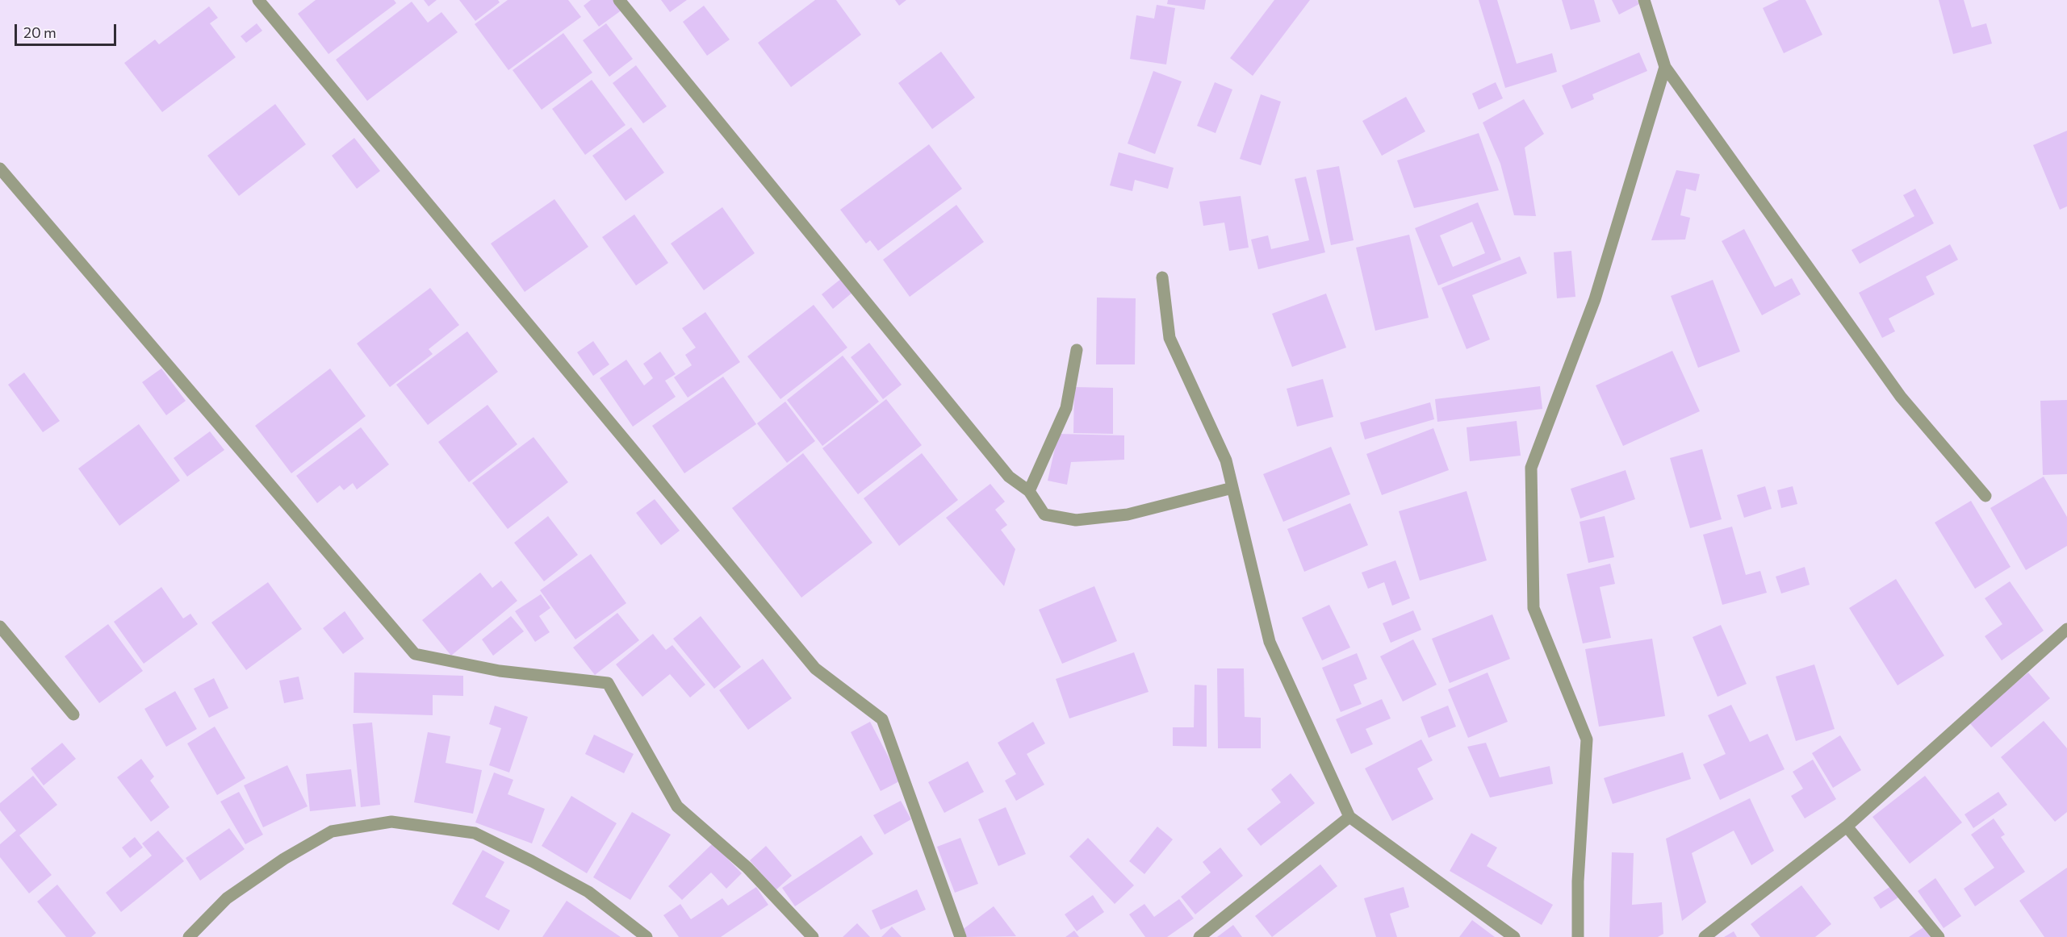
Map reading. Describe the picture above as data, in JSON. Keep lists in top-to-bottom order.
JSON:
{
  "scale_bar": "20 m"
}
